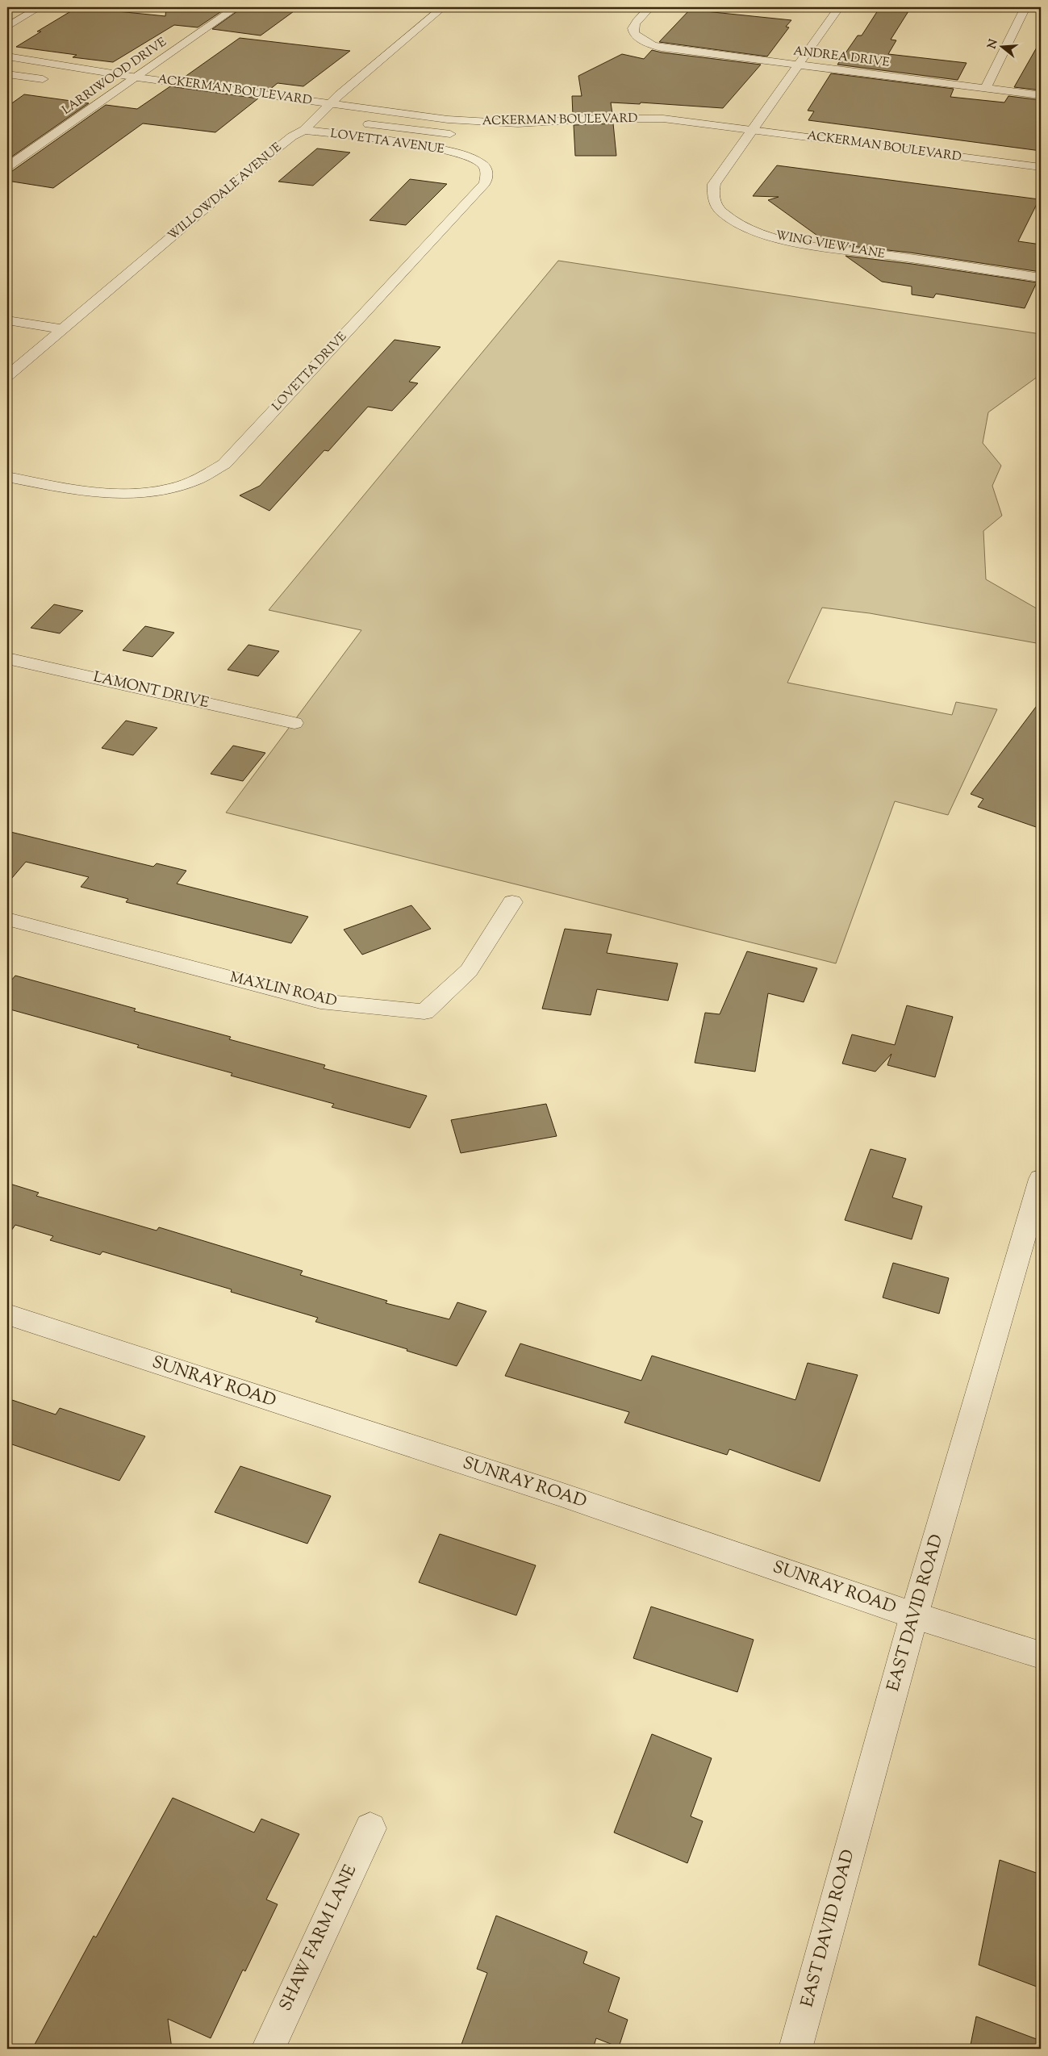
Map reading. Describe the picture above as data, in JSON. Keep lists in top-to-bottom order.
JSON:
{
  "streets": {
    "street": [
      "ANDREA DRIVE",
      "LARRIWOOD DRIVE",
      "ACKERMAN BOULEVARD",
      "LOVETTA AVENUE",
      "WILLOWDALE AVENUE",
      "WING VIEW LANE",
      "LOVETTA DRIVE",
      "LAMONT DRIVE",
      "MAXLIN ROAD",
      "SUNRAY ROAD",
      "EAST DAVID ROAD",
      "SHAW FARM LANE"
    ]
  },
  "crossings": [
    ["ANDREA DRIVE", "WING VIEW LANE"],
    ["LARRIWOOD DRIVE", "ACKERMAN BOULEVARD"],
    ["ACKERMAN BOULEVARD", "WILLOWDALE AVENUE"],
    ["ACKERMAN BOULEVARD", "WING VIEW LANE"],
    ["LOVETTA AVENUE", "WILLOWDALE AVENUE"],
    ["LOVETTA AVENUE", "LOVETTA DRIVE"],
    ["SUNRAY ROAD", "EAST DAVID ROAD"]
  ],
  "north": "left"
}
